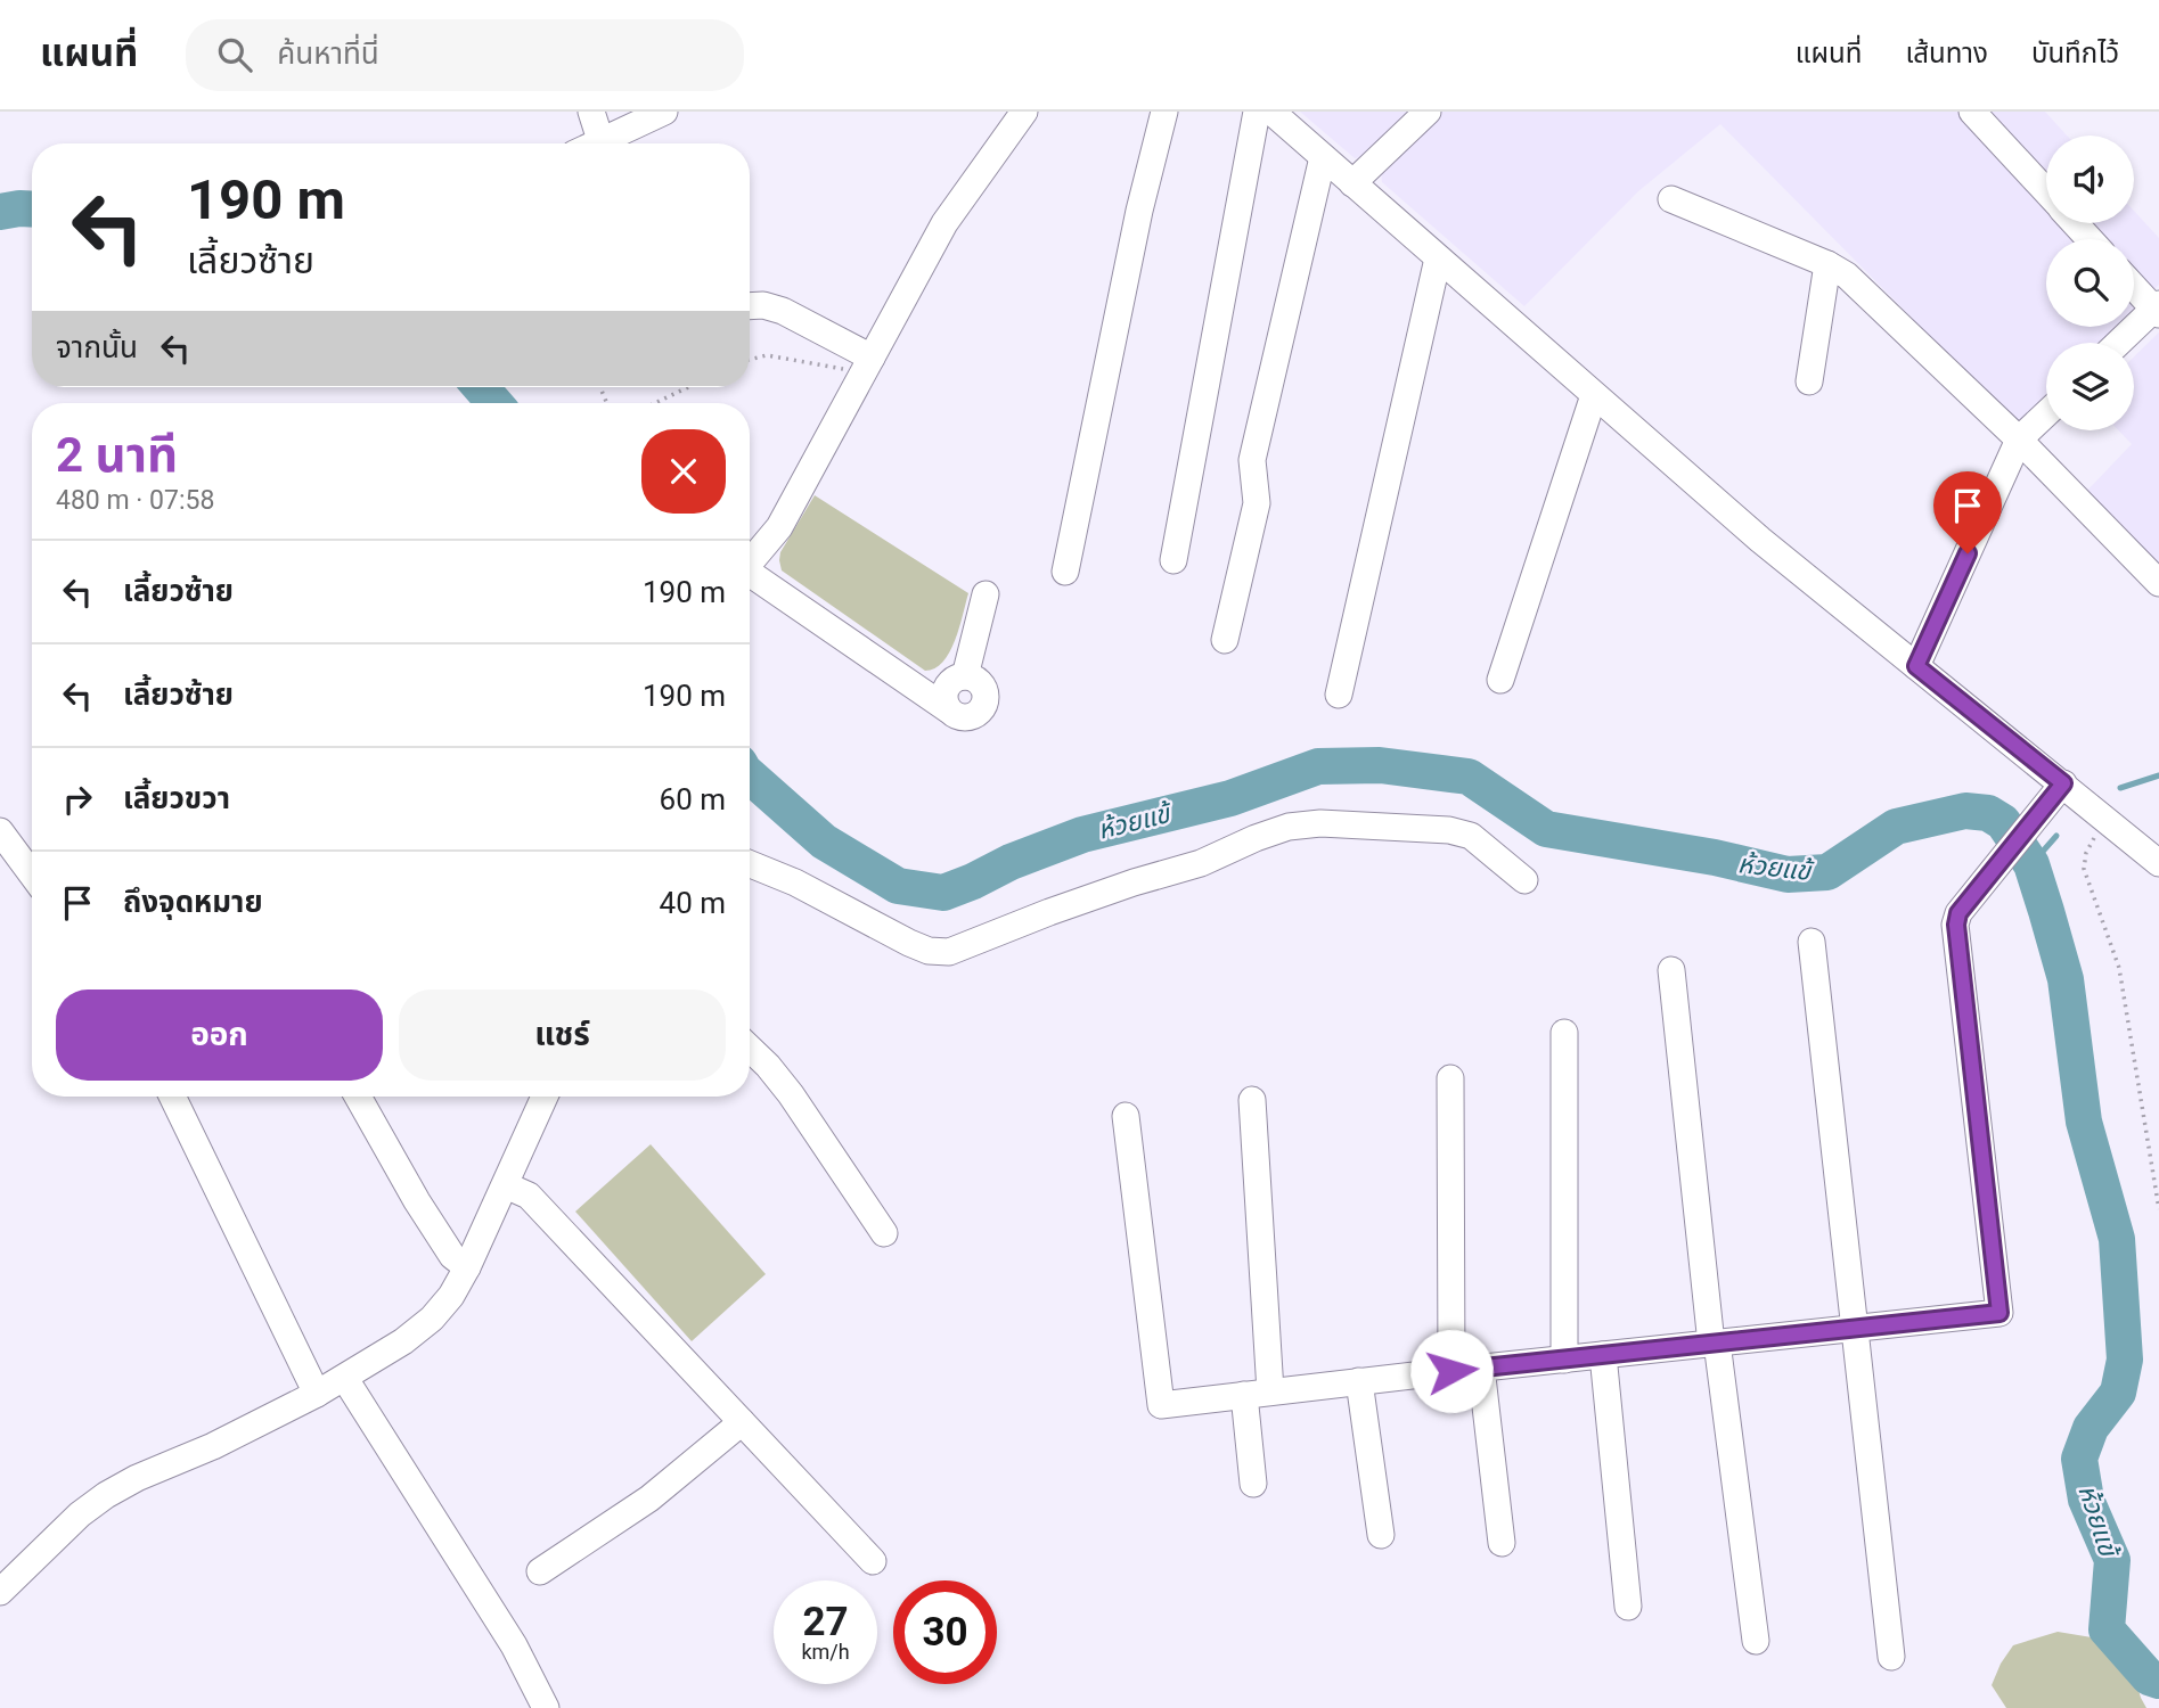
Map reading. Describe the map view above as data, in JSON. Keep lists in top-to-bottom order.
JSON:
{
  "water": ["ห้วยแข้"],
  "page": {
    "header": "แผนที่",
    "search": "ค้นหาที่นี่",
    "nav": ["แผนที่", "เส้นทาง", "บันทึกไว้"],
    "turn": ["190 m", "เลี้ยวซ้าย"],
    "then": "จากนั้น",
    "heading": ["2 นาที", "480 m · 07:58"],
    "list": [
      {
        "name": "เลี้ยวซ้าย",
        "value": "190 m"
      },
      {
        "name": "เลี้ยวซ้าย",
        "value": "190 m"
      },
      {
        "name": "เลี้ยวขวา",
        "value": "60 m"
      },
      {
        "name": "ถึงจุดหมาย",
        "value": "40 m"
      }
    ],
    "buttons": ["ออก", "แชร์"],
    "speed": "27 km/h",
    "limit": "30"
  }
}
